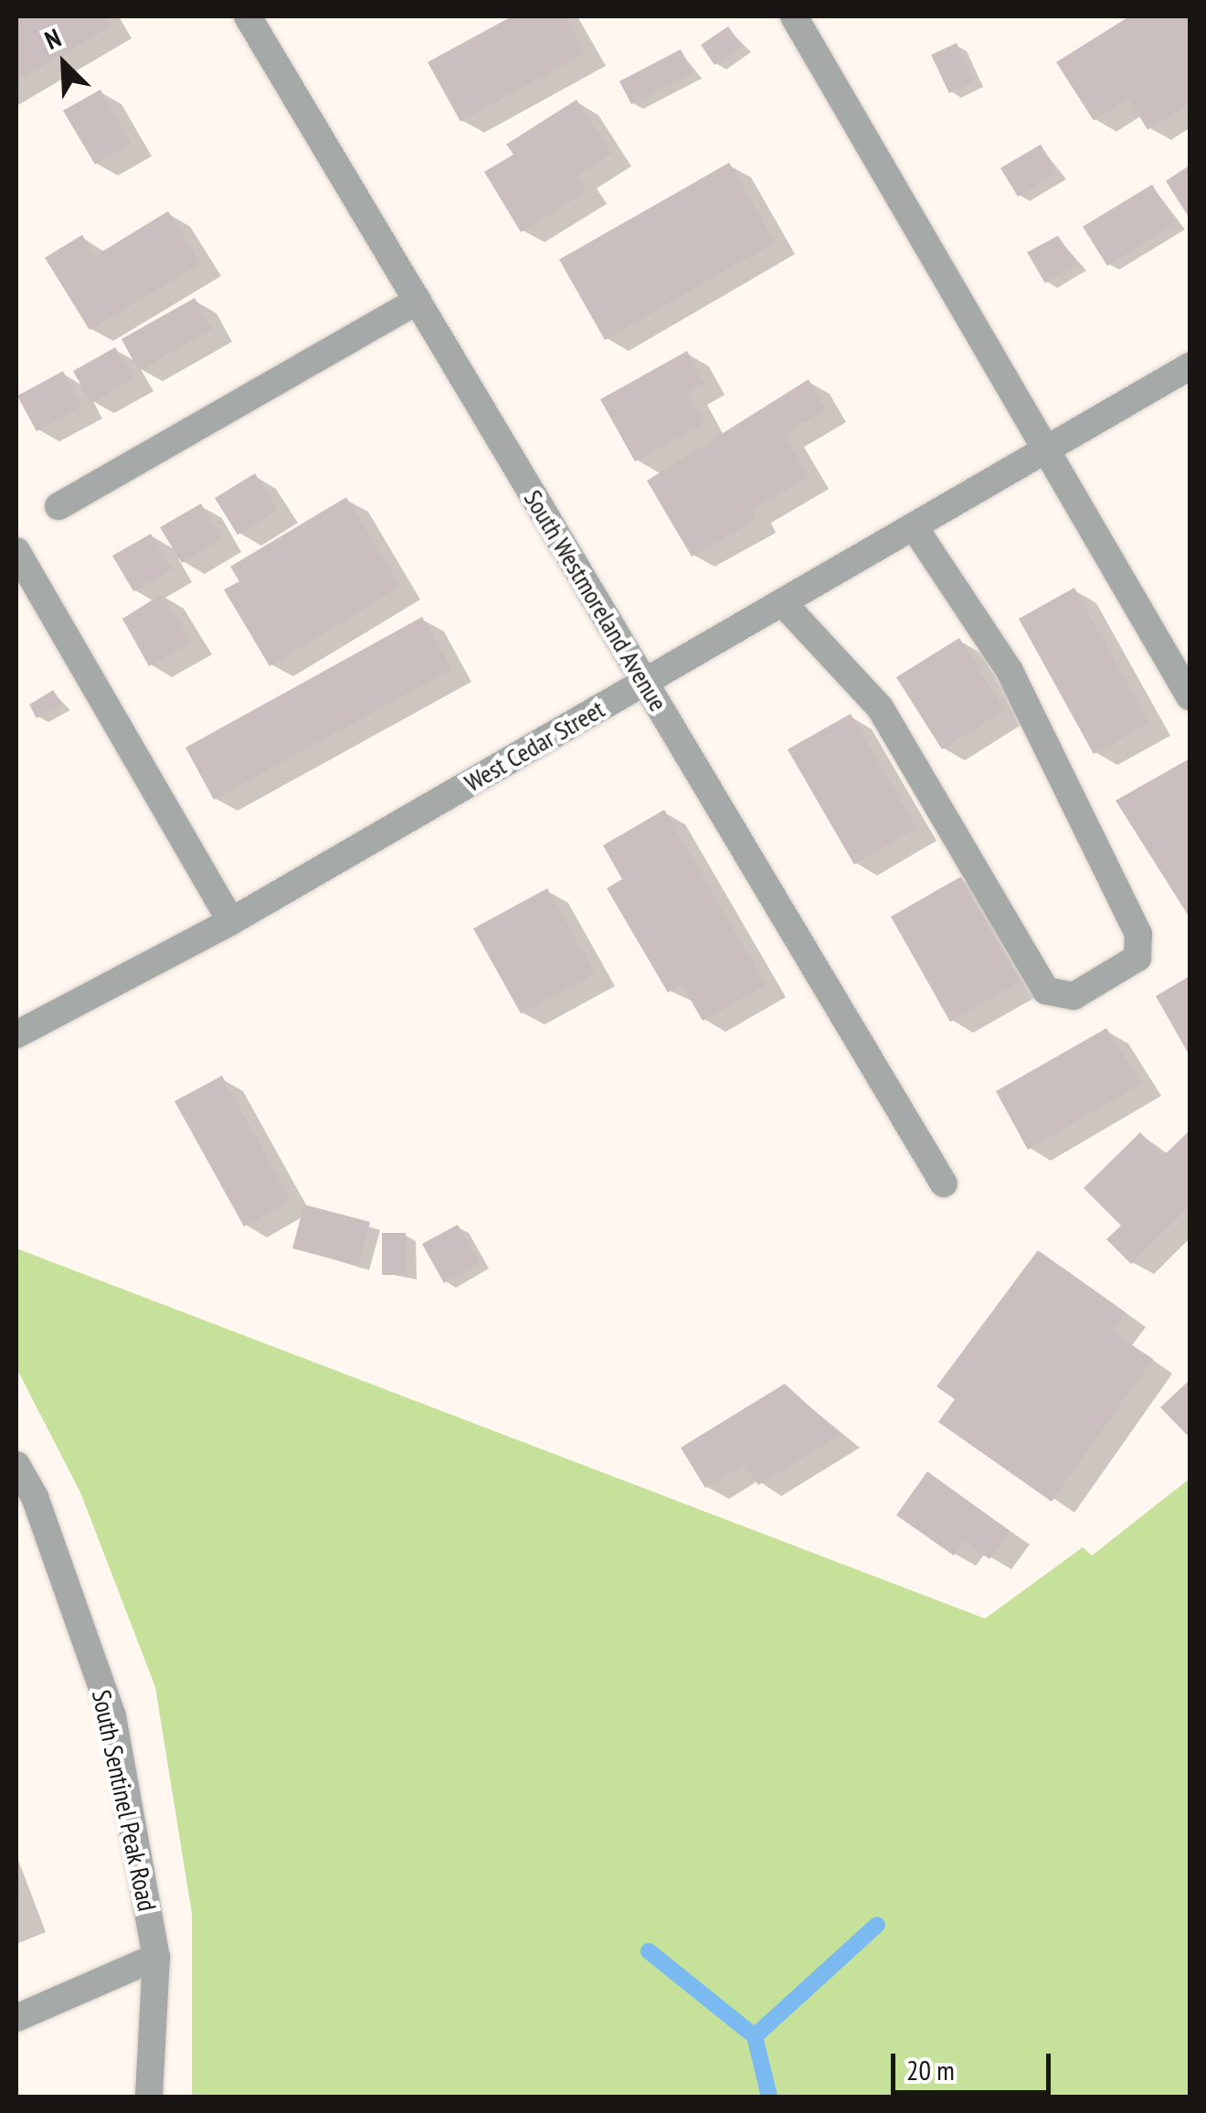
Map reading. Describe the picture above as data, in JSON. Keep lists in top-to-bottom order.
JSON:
{
  "streets": {
    "street": ["South Westmoreland Avenue", "West Cedar Street", "South Sentinel Peak Road"]
  },
  "crossings": [
    ["South Westmoreland Avenue", "West Cedar Street"]
  ],
  "scale_bar": "20 m",
  "north": "top left"
}
